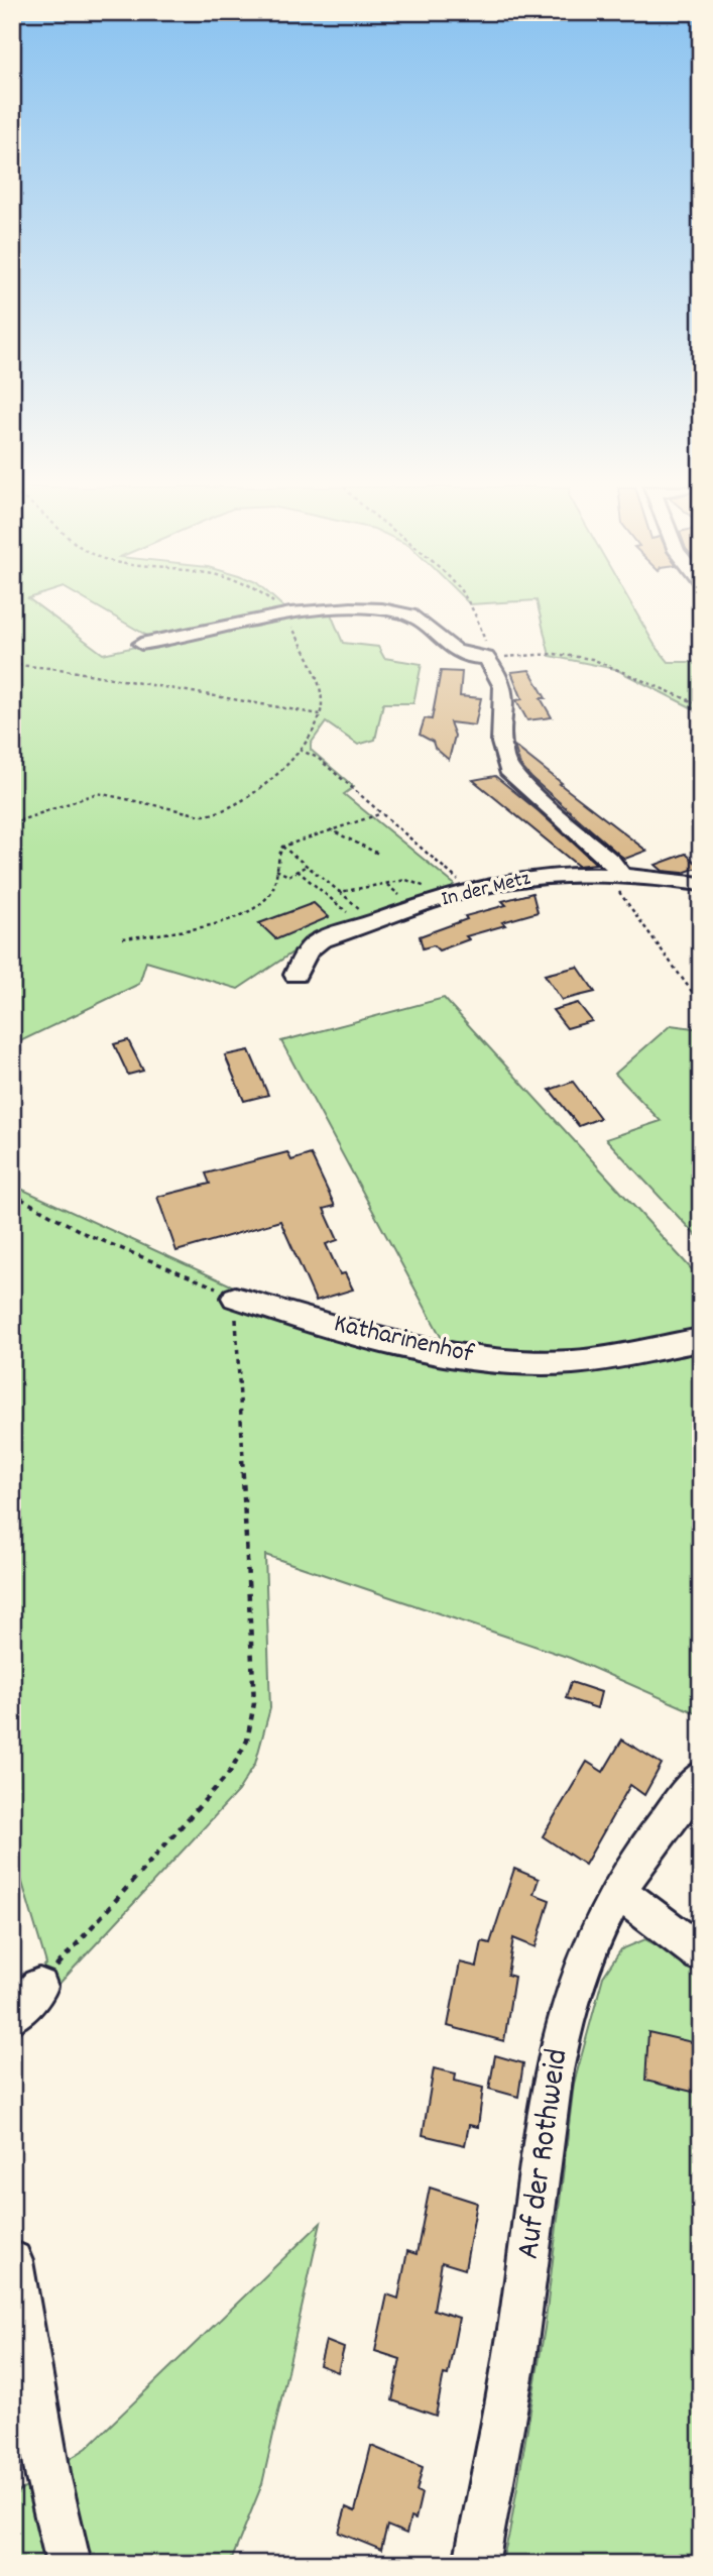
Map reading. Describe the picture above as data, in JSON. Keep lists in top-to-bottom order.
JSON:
{
  "streets": {
    "street": ["In der Metz", "Katharinenhof", "Auf der Rothweid"]
  }
}
